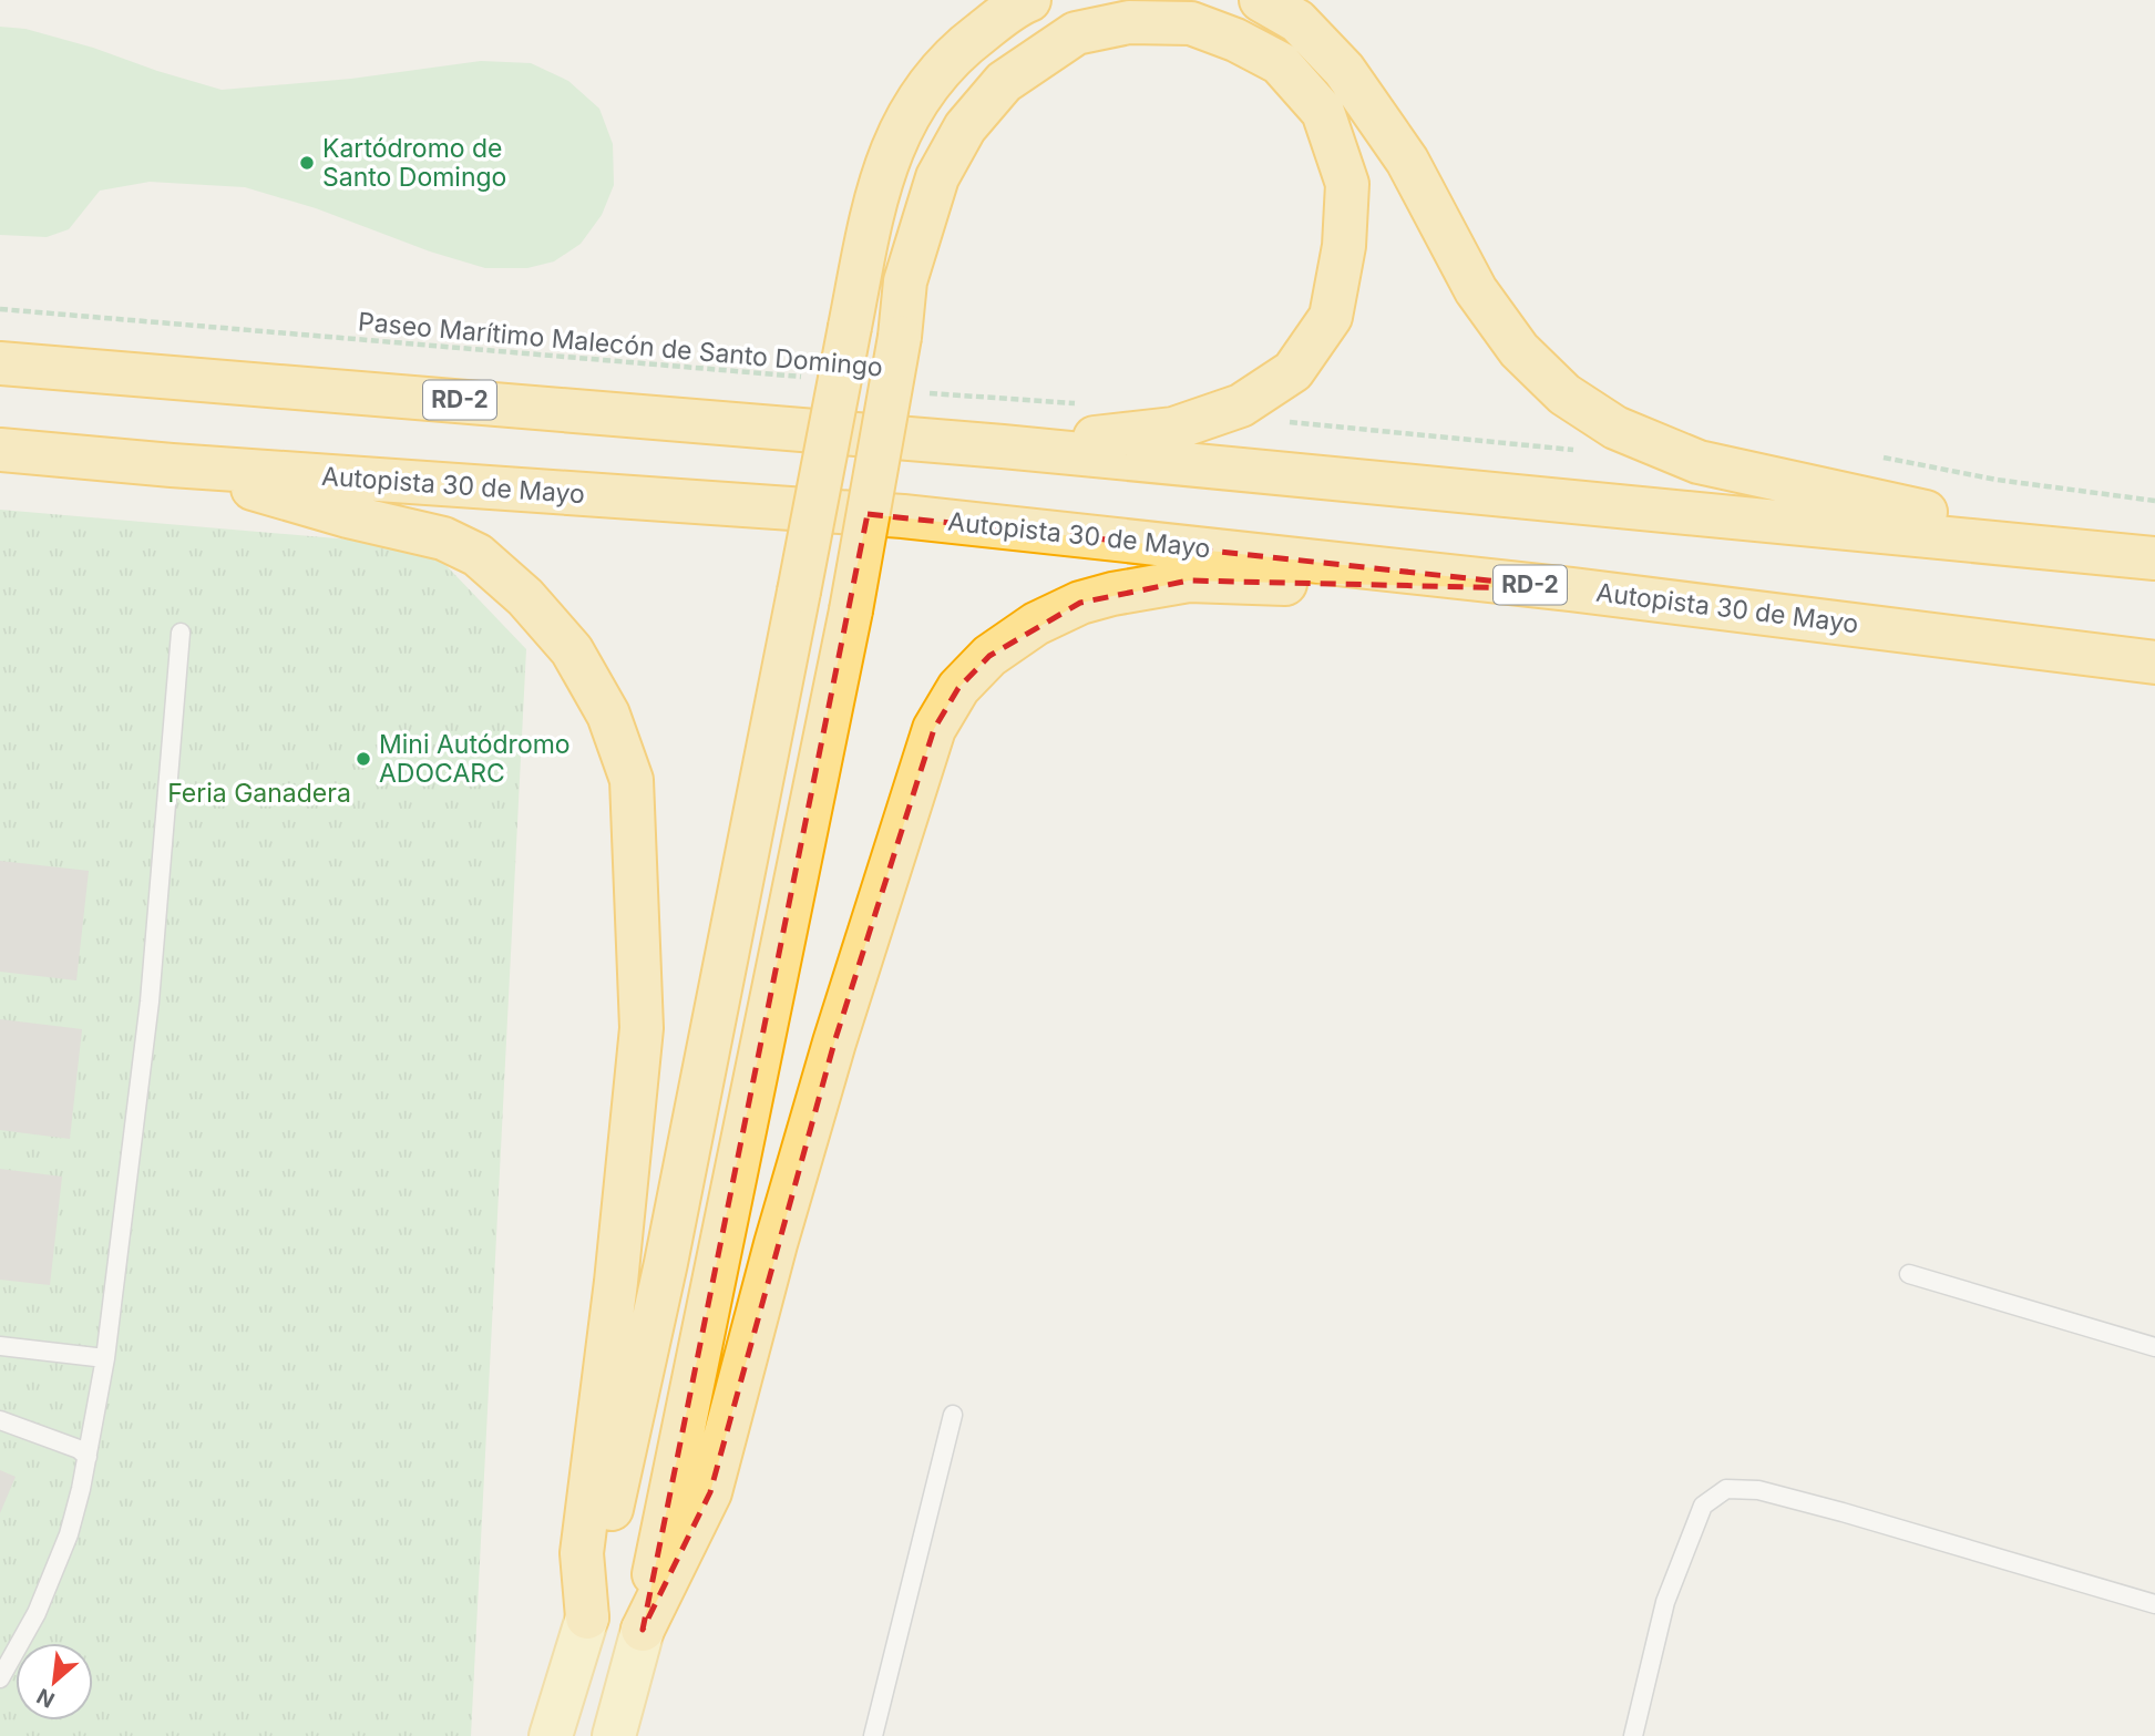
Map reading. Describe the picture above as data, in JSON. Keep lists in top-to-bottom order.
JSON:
{
  "streets": {
    "highway": ["RD-2", "Autopista 30 de Mayo"],
    "path": ["Paseo Marítimo Malecón de Santo Domingo"]
  },
  "parks": ["Feria Ganadera"],
  "places": ["Kartódromo de Santo Domingo", "Mini Autódromo ADOCARC"],
  "north": "bottom left"
}
